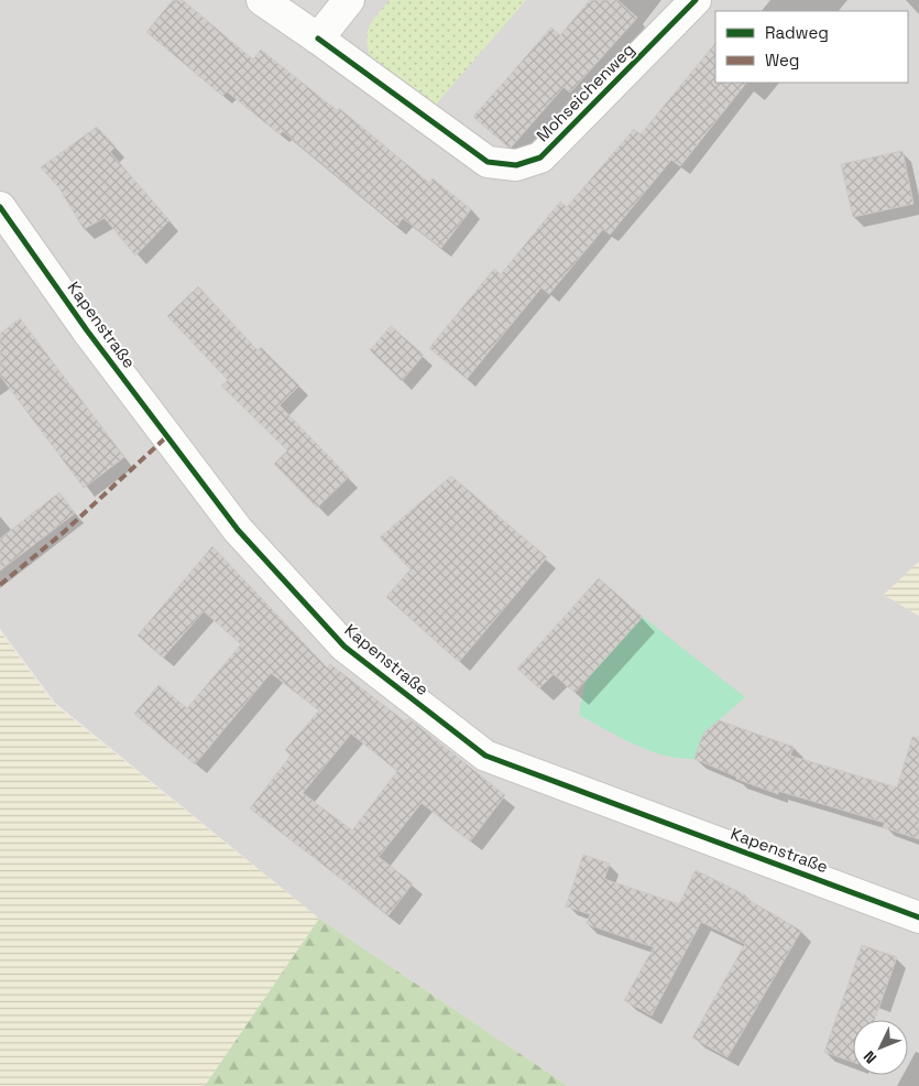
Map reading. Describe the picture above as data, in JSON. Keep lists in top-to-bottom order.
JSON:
{
  "streets": {
    "street": ["Mohseichenweg", "Kapenstraße"]
  },
  "legend": ["Radweg", "Weg"],
  "north": "bottom left"
}
